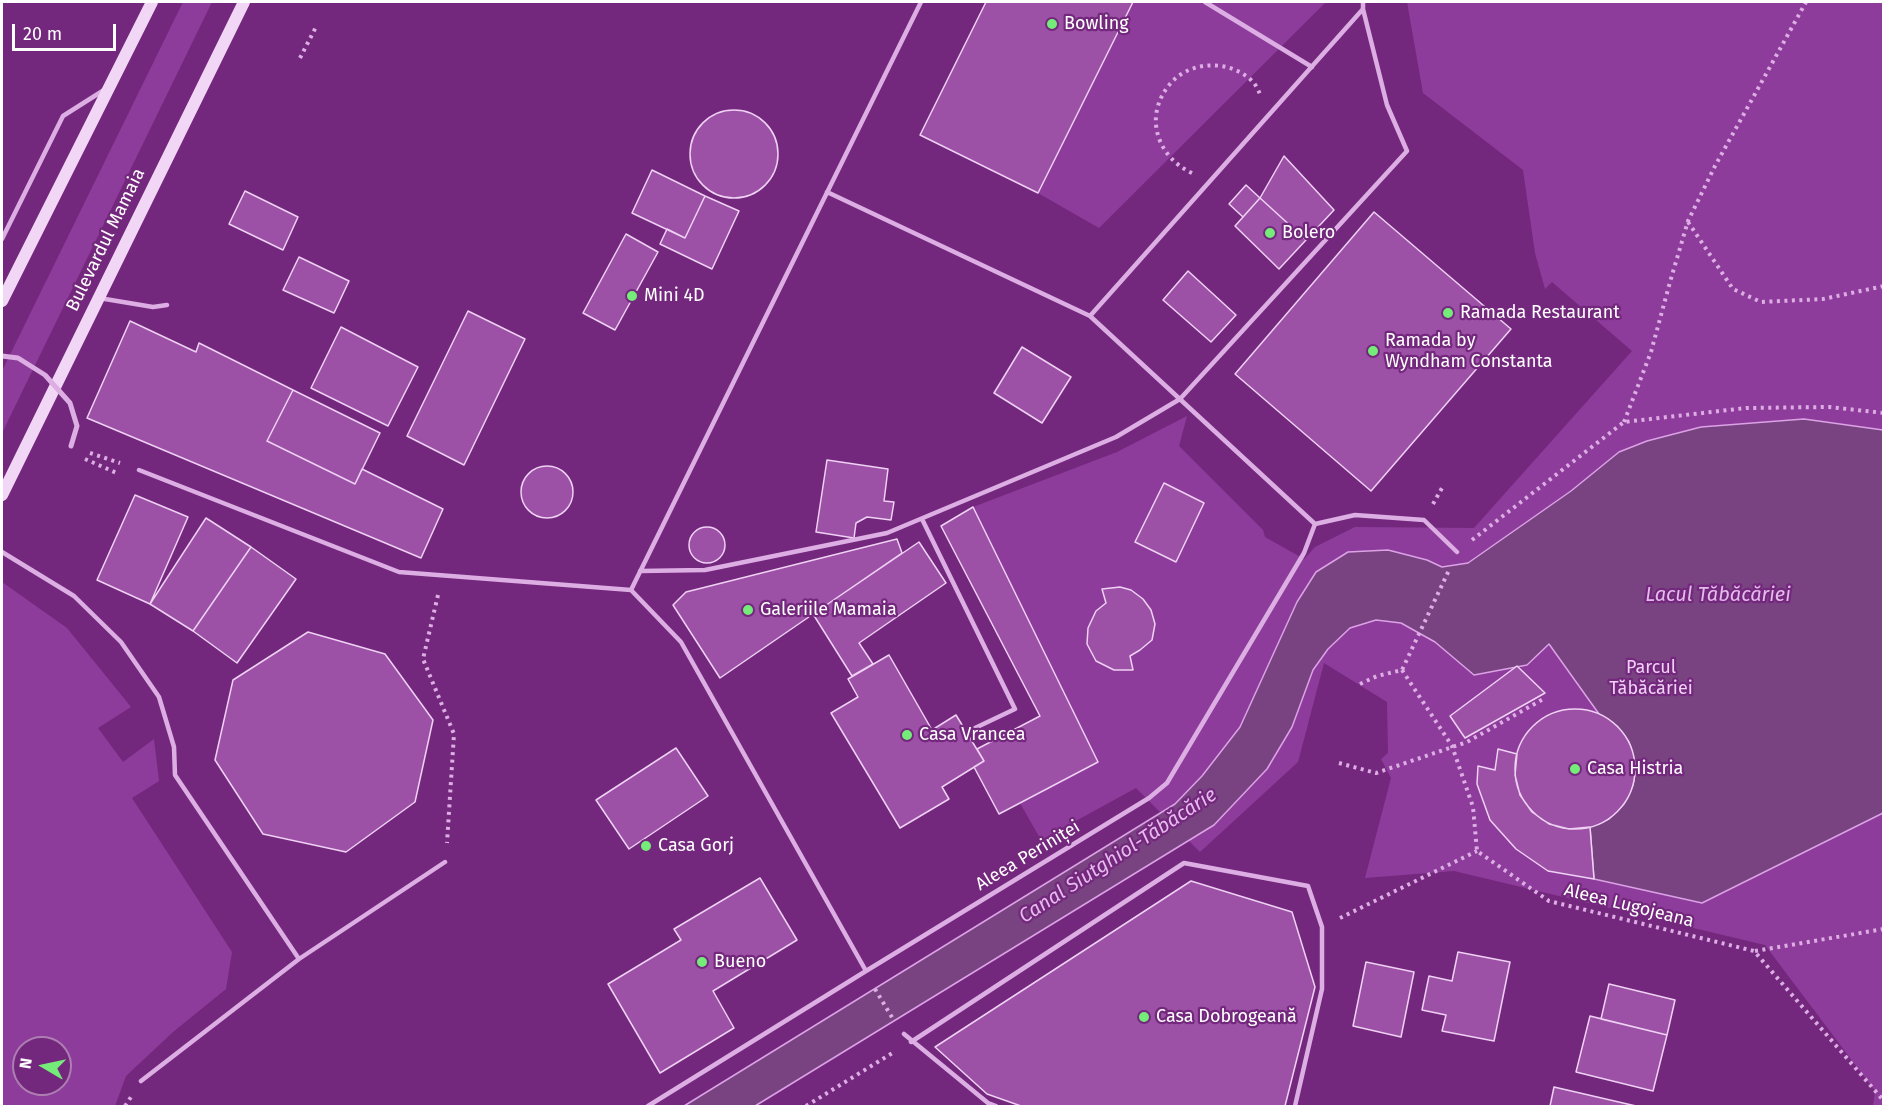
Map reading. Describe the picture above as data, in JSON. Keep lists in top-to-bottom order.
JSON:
{
  "streets": {
    "main road": ["Bulevardul Mamaia"],
    "lane": ["Aleea Periniței"],
    "path": ["Aleea Lugojeana"]
  },
  "water": ["Lacul Tăbăcăriei", "Canal Siutghiol-Tăbăcărie"],
  "parks": ["Parcul Tăbăcăriei"],
  "places": [
    "Bowling",
    "Bolero",
    "Mini 4D",
    "Ramada Restaurant",
    "Ramada by Wyndham Constanta",
    "Galeriile Mamaia",
    "Casa Vrancea",
    "Casa Histria",
    "Casa Gorj",
    "Bueno",
    "Casa Dobrogeană"
  ],
  "scale_bar": "20 m",
  "north": "left"
}
